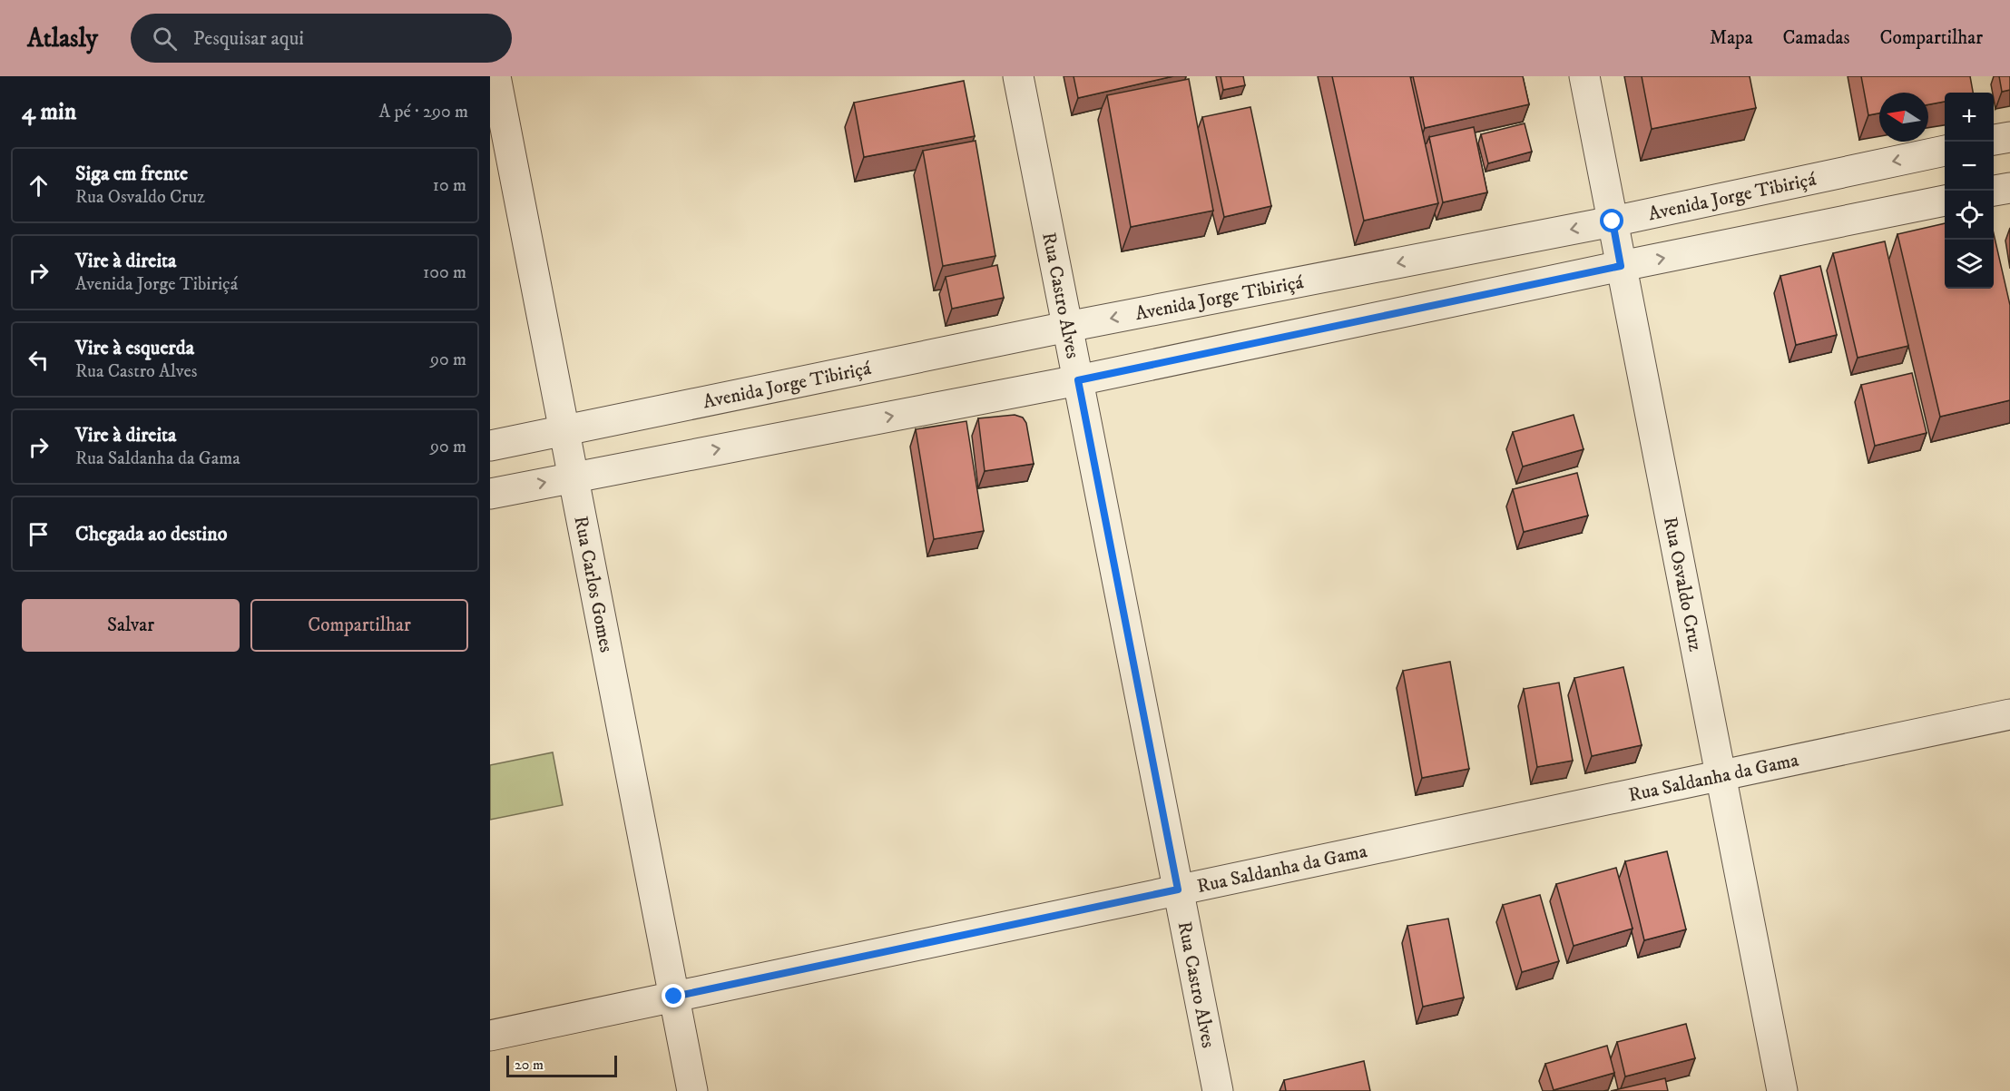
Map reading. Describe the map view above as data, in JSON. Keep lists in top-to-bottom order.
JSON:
{
  "streets": {
    "street": [
      "Avenida Jorge Tibiriçá",
      "Rua Castro Alves",
      "Rua Carlos Gomes",
      "Rua Osvaldo Cruz",
      "Rua Saldanha da Gama"
    ]
  },
  "crossings": [
    ["Avenida Jorge Tibiriçá", "Rua Castro Alves"],
    ["Avenida Jorge Tibiriçá", "Rua Carlos Gomes"],
    ["Avenida Jorge Tibiriçá", "Rua Osvaldo Cruz"],
    ["Rua Castro Alves", "Rua Saldanha da Gama"],
    ["Rua Carlos Gomes", "Rua Saldanha da Gama"],
    ["Rua Osvaldo Cruz", "Rua Saldanha da Gama"]
  ],
  "scale_bar": "20 m",
  "north": "left",
  "page": {
    "header": "Atlasly",
    "search": "Pesquisar aqui",
    "nav": ["Mapa", "Camadas", "Compartilhar"],
    "heading": ["4 min", "A pé · 290 m"],
    "map_buttons": ["+", "−"],
    "list": [
      ["Siga em frente", "Rua Osvaldo Cruz", "10 m"],
      ["Vire à direita", "Avenida Jorge Tibiriçá", "100 m"],
      ["Vire à esquerda", "Rua Castro Alves", "90 m"],
      ["Vire à direita", "Rua Saldanha da Gama", "90 m"],
      "Chegada ao destino"
    ],
    "buttons": ["Salvar", "Compartilhar"],
    "scale": "20 m"
  }
}
